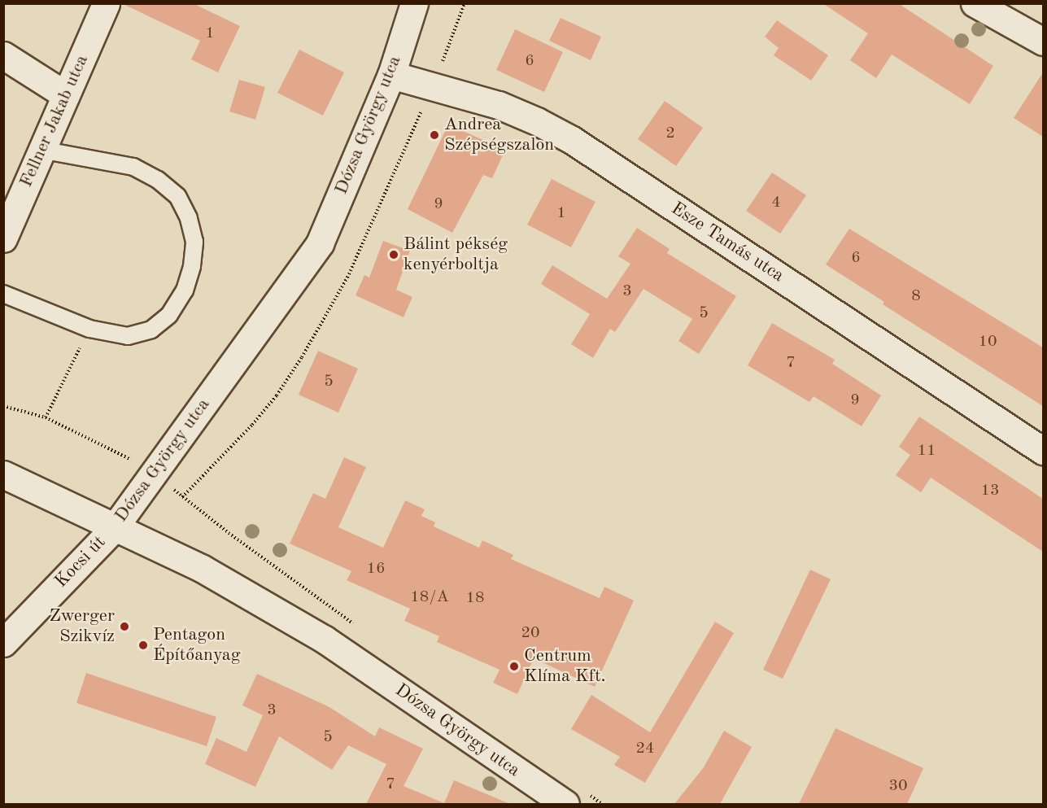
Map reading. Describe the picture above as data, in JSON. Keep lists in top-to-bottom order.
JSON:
{
  "streets": {
    "street": [
      "Fellner Jakab utca",
      "Dózsa György utca",
      "Esze Tamás utca",
      "Kocsi út"
    ]
  },
  "crossings": [
    ["Dózsa György utca", "Esze Tamás utca"],
    ["Dózsa György utca", "Kocsi út"]
  ],
  "places": [
    "Andrea Szépségszalon",
    "Bálint pékség kenyérboltja",
    "Zwerger Szikvíz",
    "Pentagon Építőanyag",
    "Centrum Klíma Kft."
  ],
  "house_numbers": [
    "1",
    "6",
    "2",
    "4",
    "9",
    "1",
    "6",
    "3",
    "8",
    "5",
    "10",
    "7",
    "5",
    "9",
    "11",
    "13",
    "16",
    "18/A",
    "18",
    "20",
    "3",
    "5",
    "24",
    "7",
    "30"
  ]
}
